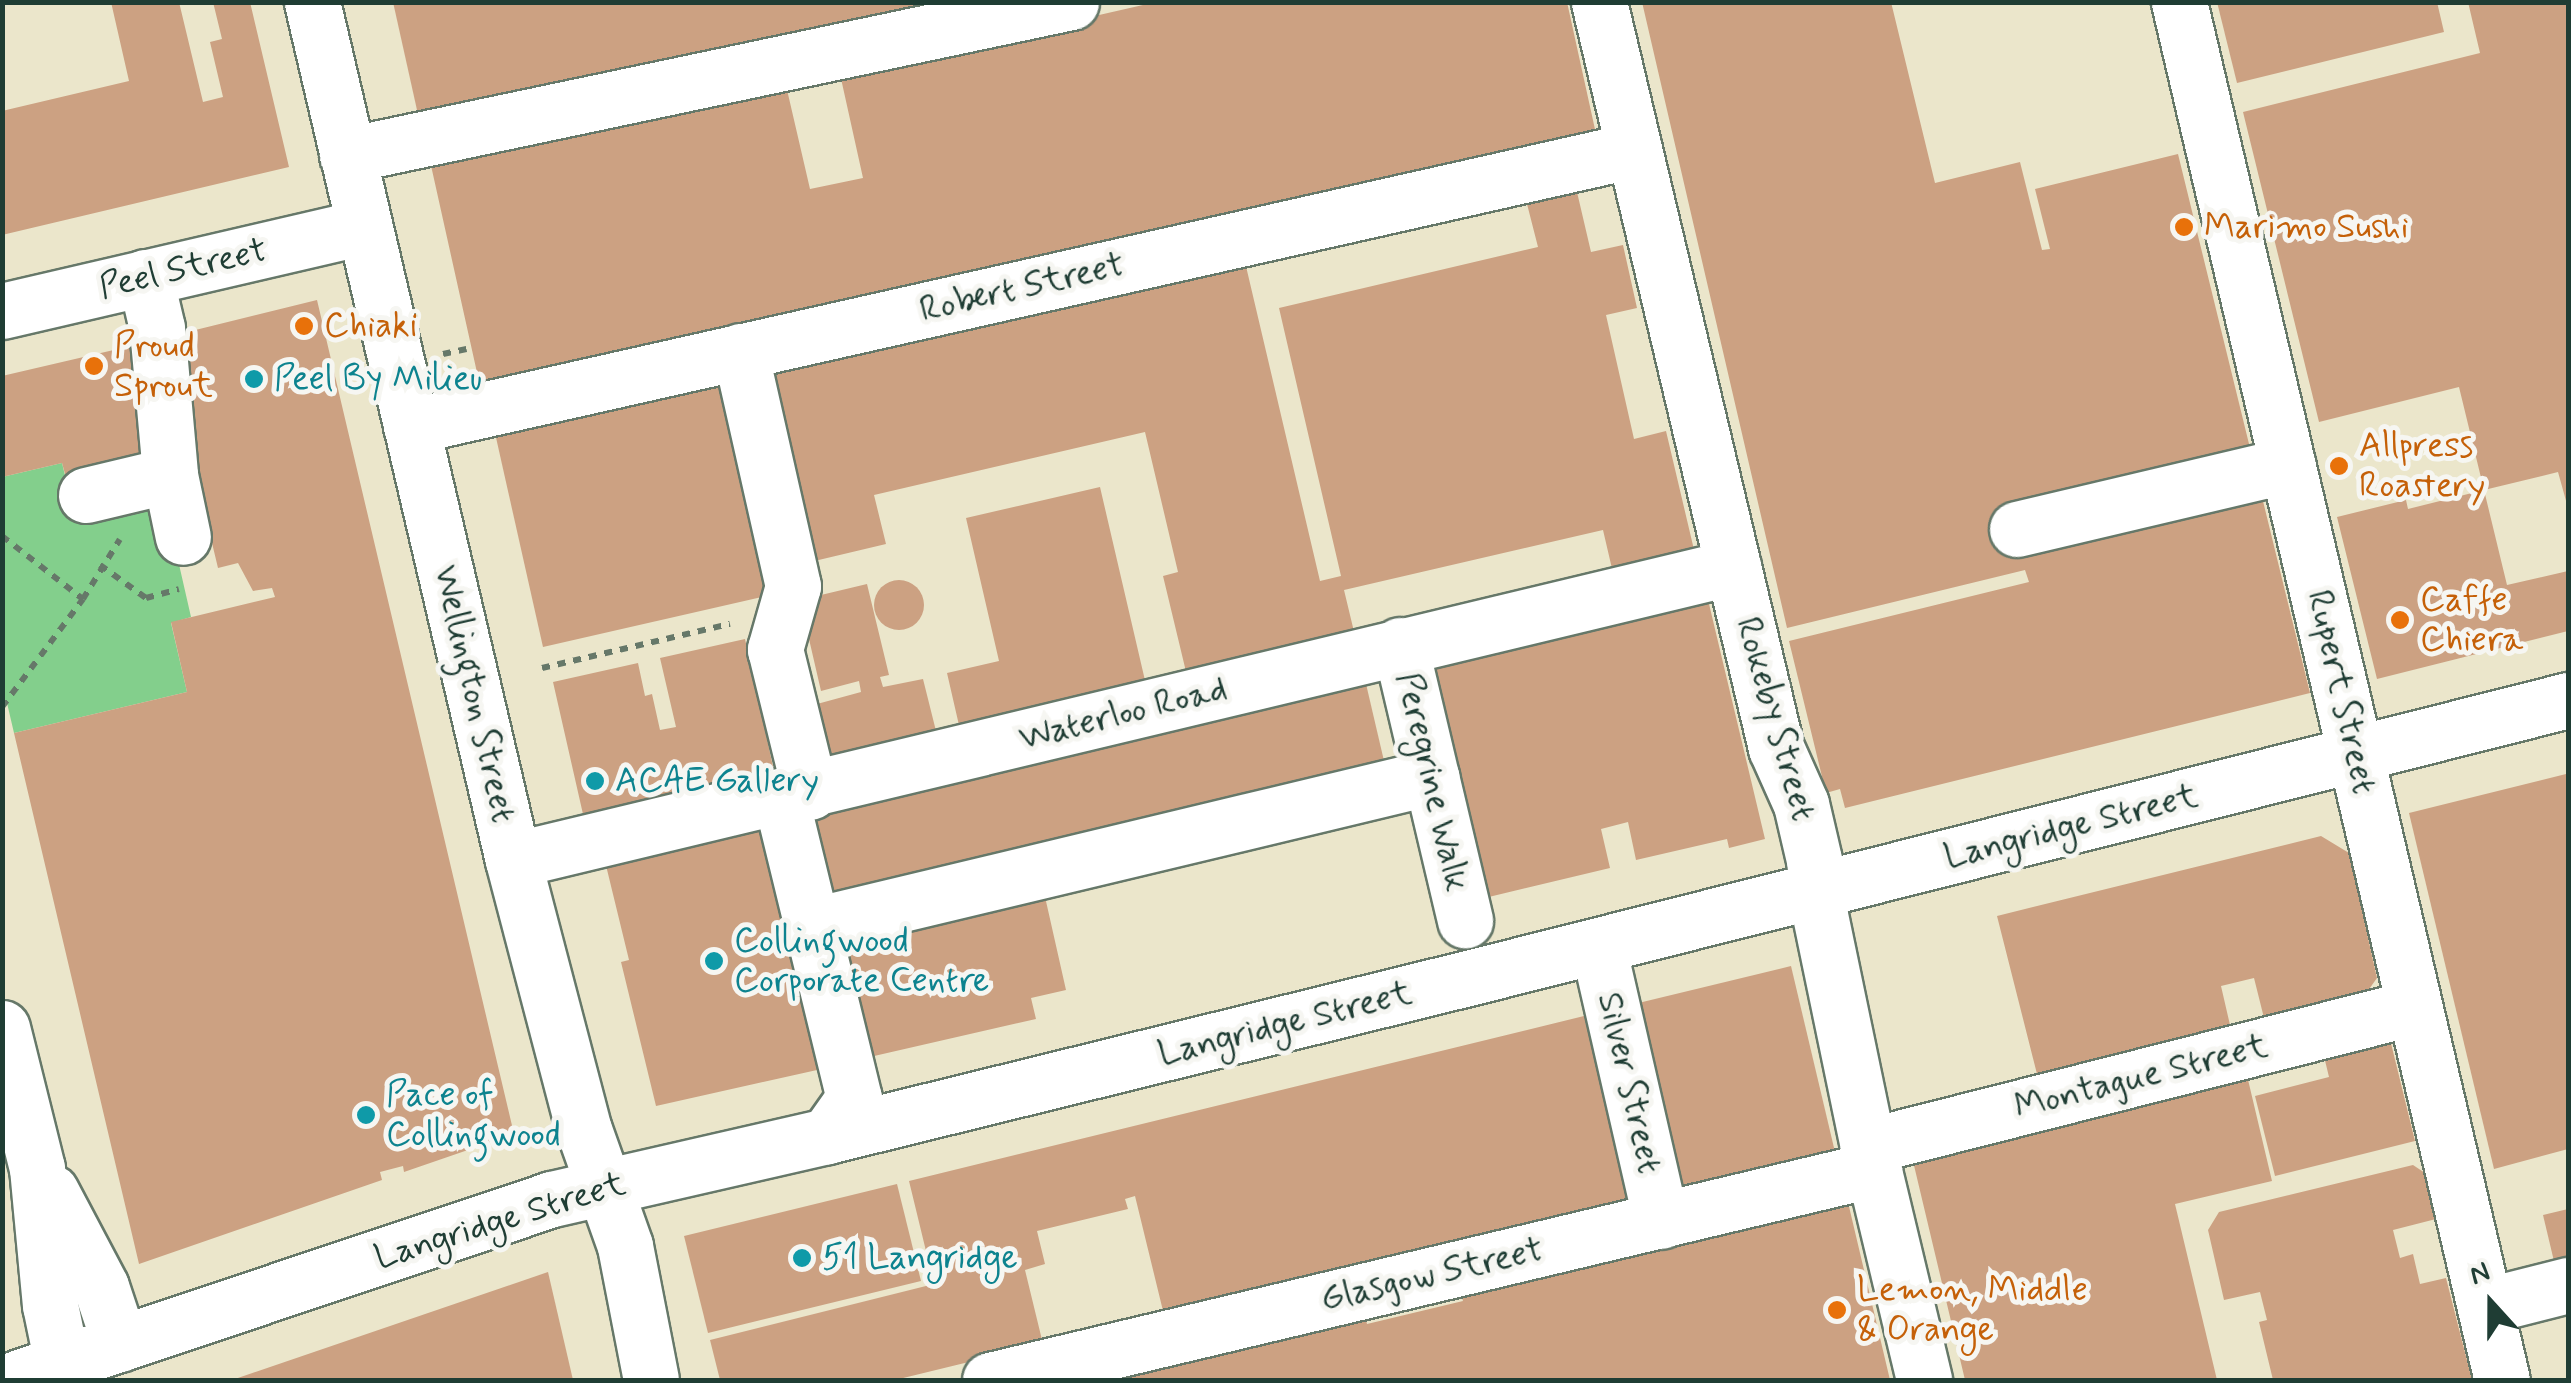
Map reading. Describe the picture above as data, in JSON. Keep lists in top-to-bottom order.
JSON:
{
  "streets": {
    "street": [
      "Peel Street",
      "Robert Street",
      "Rupert Street",
      "Wellington Street",
      "Waterloo Road",
      "Rokeby Street",
      "Peregrine Walk",
      "Langridge Street",
      "Montague Street",
      "Silver Street",
      "Glasgow Street"
    ]
  },
  "crossings": [
    ["Peel Street", "Wellington Street"],
    ["Robert Street", "Wellington Street"],
    ["Robert Street", "Rokeby Street"],
    ["Rupert Street", "Langridge Street"],
    ["Rupert Street", "Montague Street"],
    ["Wellington Street", "Waterloo Road"],
    ["Wellington Street", "Langridge Street"],
    ["Waterloo Road", "Rokeby Street"],
    ["Waterloo Road", "Peregrine Walk"],
    ["Rokeby Street", "Langridge Street"],
    ["Rokeby Street", "Montague Street"],
    ["Rokeby Street", "Glasgow Street"],
    ["Langridge Street", "Silver Street"],
    ["Montague Street", "Glasgow Street"],
    ["Silver Street", "Glasgow Street"]
  ],
  "places": [
    "Marimo Sushi",
    "Chiaki",
    "Proud Sprout",
    "Peel By Milieu",
    "Allpress Roastery",
    "Caffe Chiera",
    "ACAE Gallery",
    "Collingwood Corporate Centre",
    "Pace of Collingwood",
    "51 Langridge",
    "Lemon, Middle & Orange"
  ],
  "north": "top"
}
